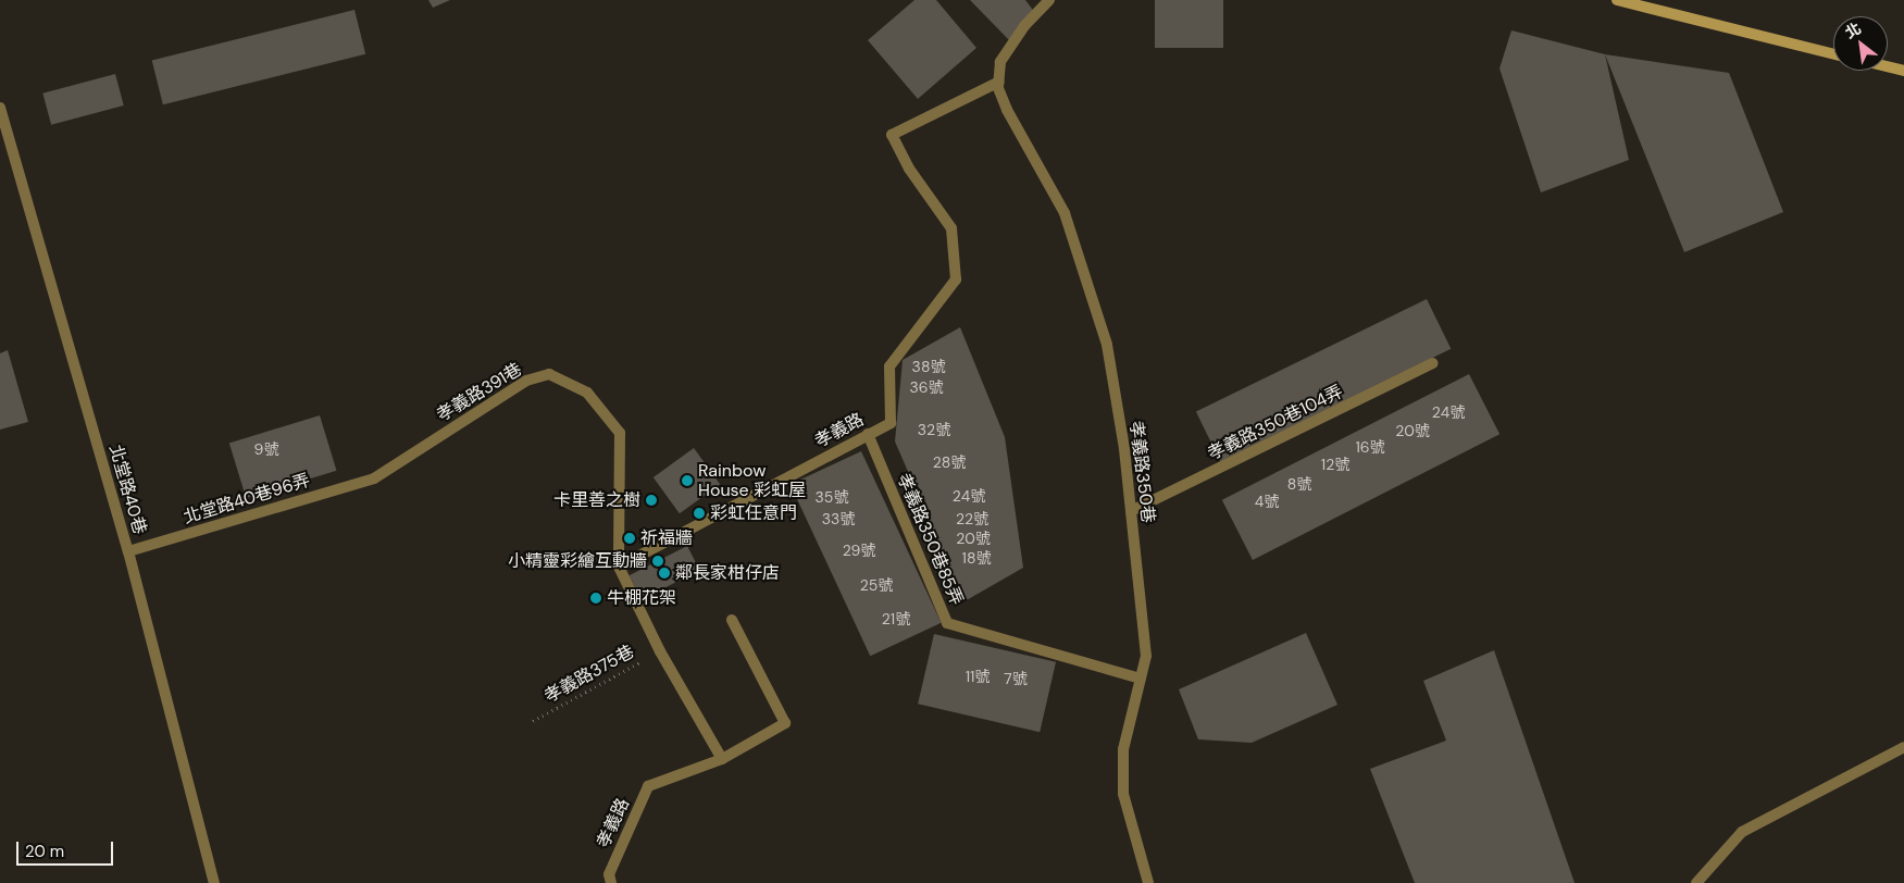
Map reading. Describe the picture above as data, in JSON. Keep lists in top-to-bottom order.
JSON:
{
  "streets": {
    "street": [
      "孝義路391巷",
      "孝義路350巷104弄",
      "孝義路",
      "孝義路350巷",
      "北堂路40巷",
      "北堂路40巷96弄",
      "孝義路350巷85弄"
    ],
    "path": ["孝義路375巷"]
  },
  "crossings": [
    ["孝義路391巷", "孝義路"],
    ["孝義路391巷", "北堂路40巷96弄"],
    ["孝義路350巷104弄", "孝義路350巷"],
    ["孝義路", "孝義路350巷"],
    ["孝義路", "孝義路350巷85弄"],
    ["孝義路350巷", "孝義路350巷85弄"],
    ["北堂路40巷", "北堂路40巷96弄"]
  ],
  "places": [
    "Rainbow House 彩虹屋",
    "卡里善之樹",
    "彩虹任意門",
    "祈福牆",
    "小精靈彩繪互動牆",
    "鄰長家柑仔店",
    "牛棚花架"
  ],
  "house_numbers": [
    "38號",
    "36號",
    "24號",
    "32號",
    "20號",
    "16號",
    "9號",
    "28號",
    "12號",
    "8號",
    "24號",
    "35號",
    "4號",
    "33號",
    "22號",
    "20號",
    "29號",
    "18號",
    "25號",
    "21號",
    "11號",
    "7號"
  ],
  "scale_bar": "20 m",
  "north": "top left"
}
